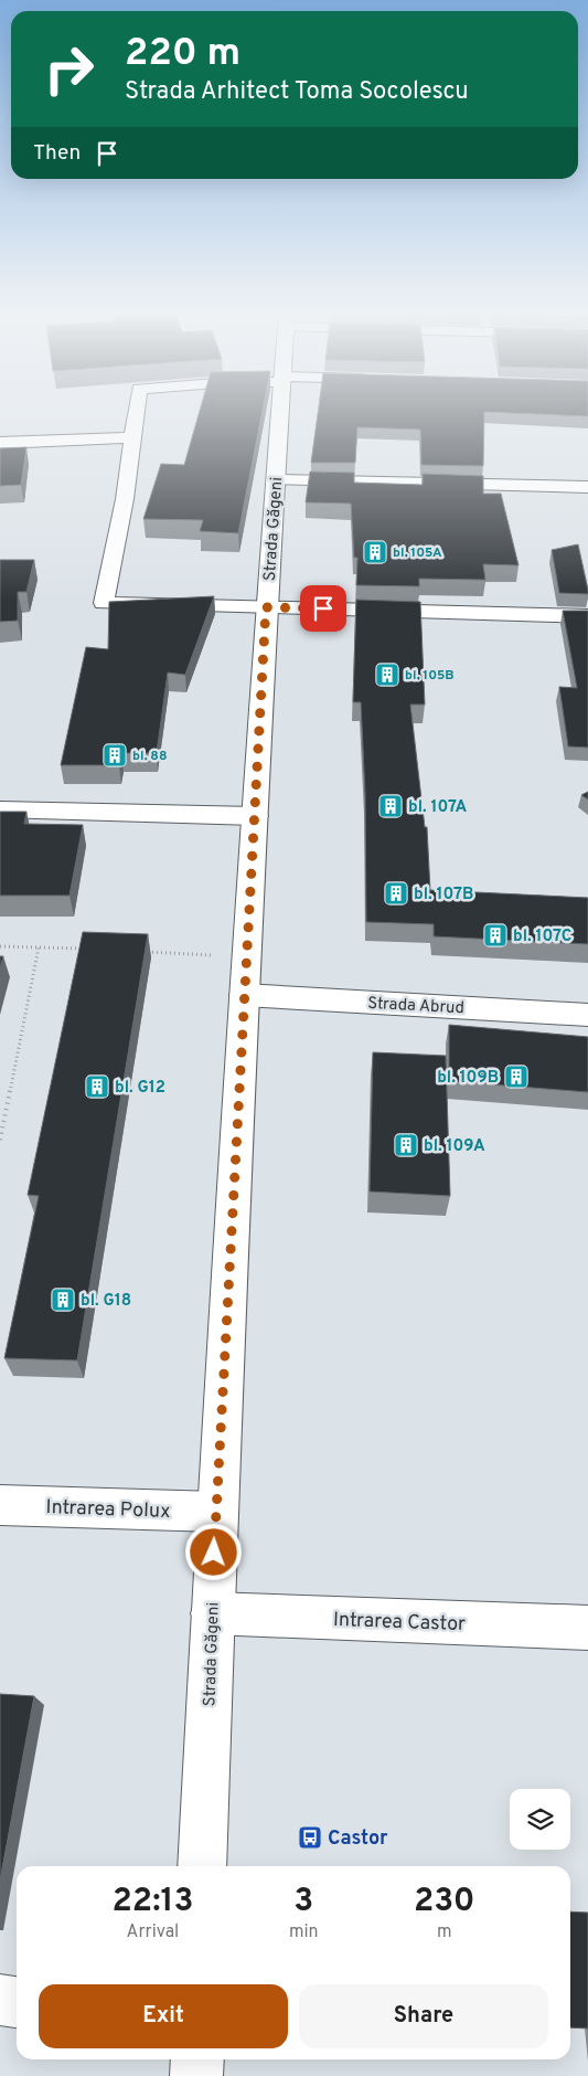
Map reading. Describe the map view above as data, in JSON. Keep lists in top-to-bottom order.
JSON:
{
  "streets": {
    "street": [
      "Strada Găgeni",
      "Strada Abrud",
      "Intrarea Polux",
      "Intrarea Castor"
    ]
  },
  "crossings": [
    ["Strada Găgeni", "Strada Abrud"],
    ["Strada Găgeni", "Intrarea Polux"],
    ["Strada Găgeni", "Intrarea Castor"]
  ],
  "places": {
    "building": [
      "bl. 105A",
      "bl. 105B",
      "bl. 88",
      "bl. 107A",
      "bl. 107B",
      "bl. 107C",
      "bl. 109B",
      "bl. G12",
      "bl. 109A",
      "bl. G18"
    ],
    "bus stop": ["Castor"]
  },
  "page": {
    "turn": ["220 m", "Strada Arhitect Toma Socolescu"],
    "then": "Then",
    "eta": [
      "22:13",
      "Arrival",
      "3",
      "min",
      "230",
      "m"
    ],
    "buttons": ["Exit", "Share"]
  }
}
